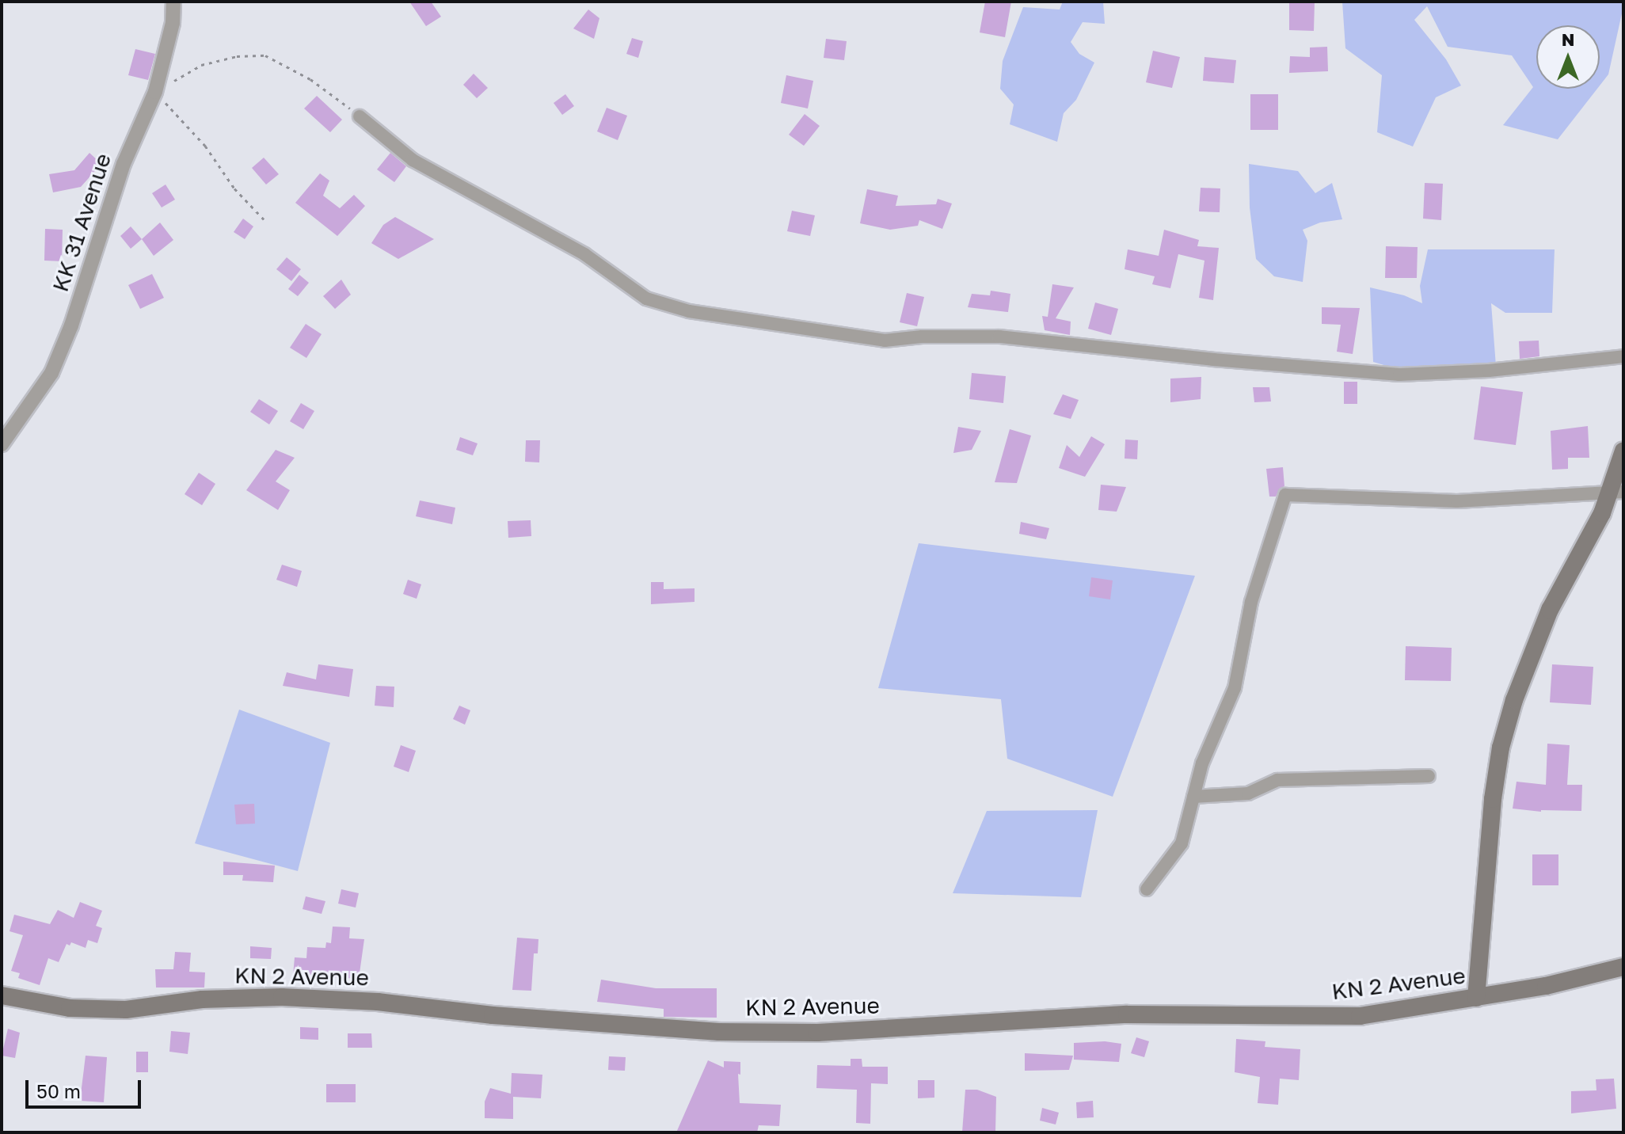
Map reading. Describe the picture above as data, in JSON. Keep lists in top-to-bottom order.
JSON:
{
  "streets": {
    "main road": ["KN 2 Avenue"],
    "street": ["KK 31 Avenue"]
  },
  "scale_bar": "50 m",
  "north": "top"
}
